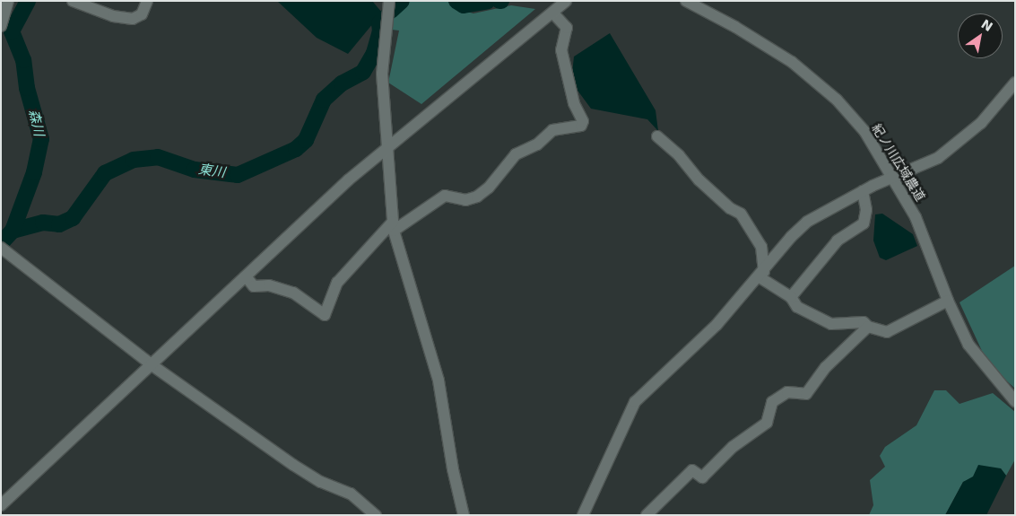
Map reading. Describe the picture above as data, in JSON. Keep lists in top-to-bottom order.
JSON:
{
  "streets": {
    "street": ["紀ノ川広域農道"]
  },
  "water": ["森川", "東川"],
  "north": "top right"
}
